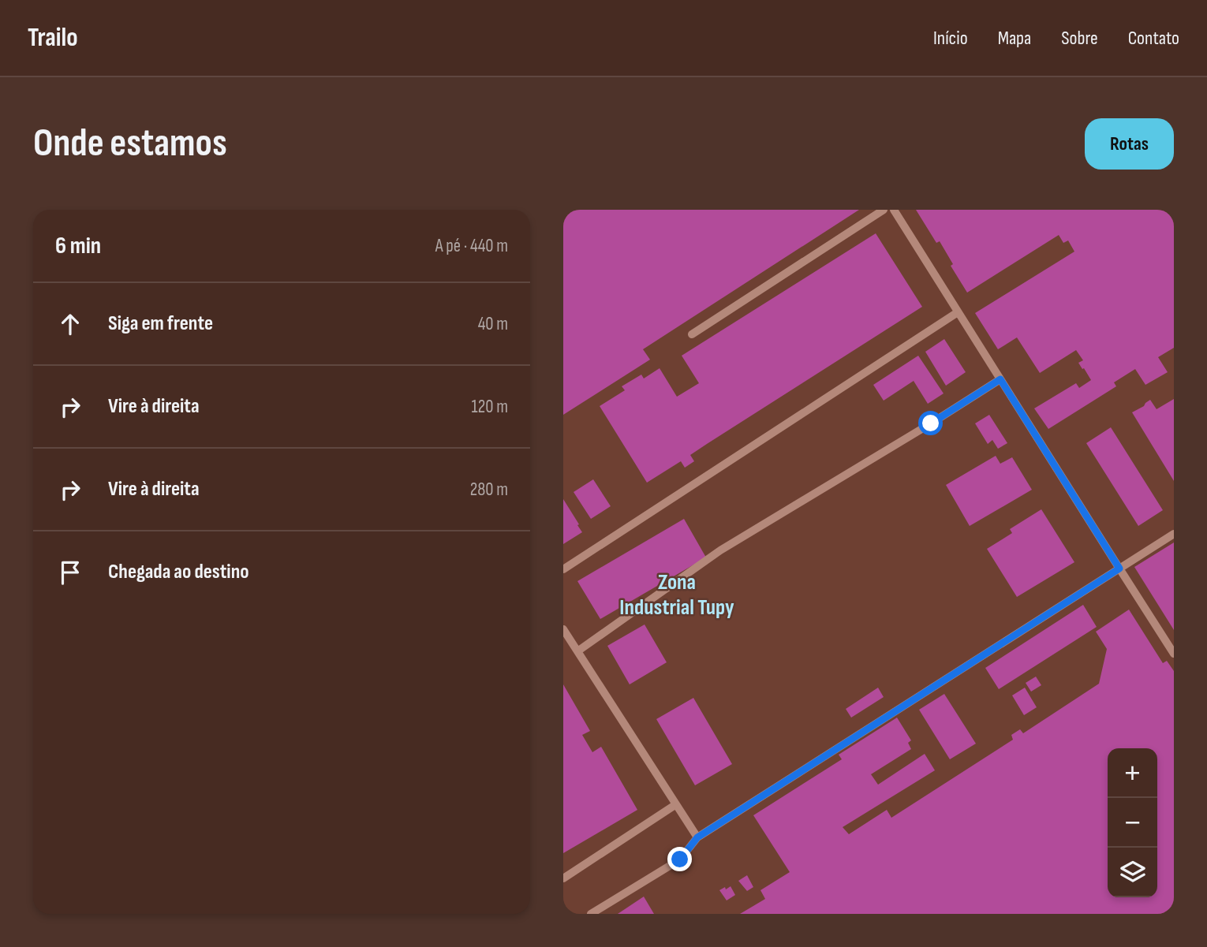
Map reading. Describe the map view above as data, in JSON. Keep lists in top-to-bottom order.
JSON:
{
  "districts": ["Zona Industrial Tupy"],
  "page": {
    "header": "Trailo",
    "nav": [
      "Início",
      "Mapa",
      "Sobre",
      "Contato"
    ],
    "buttons": "Rotas",
    "title": "Onde estamos",
    "heading": ["6 min", "A pé · 440 m"],
    "list": [
      ["Siga em frente", "40 m"],
      ["Vire à direita", "120 m"],
      ["Vire à direita", "280 m"],
      "Chegada ao destino"
    ],
    "map_buttons": ["+", "−"]
  }
}
